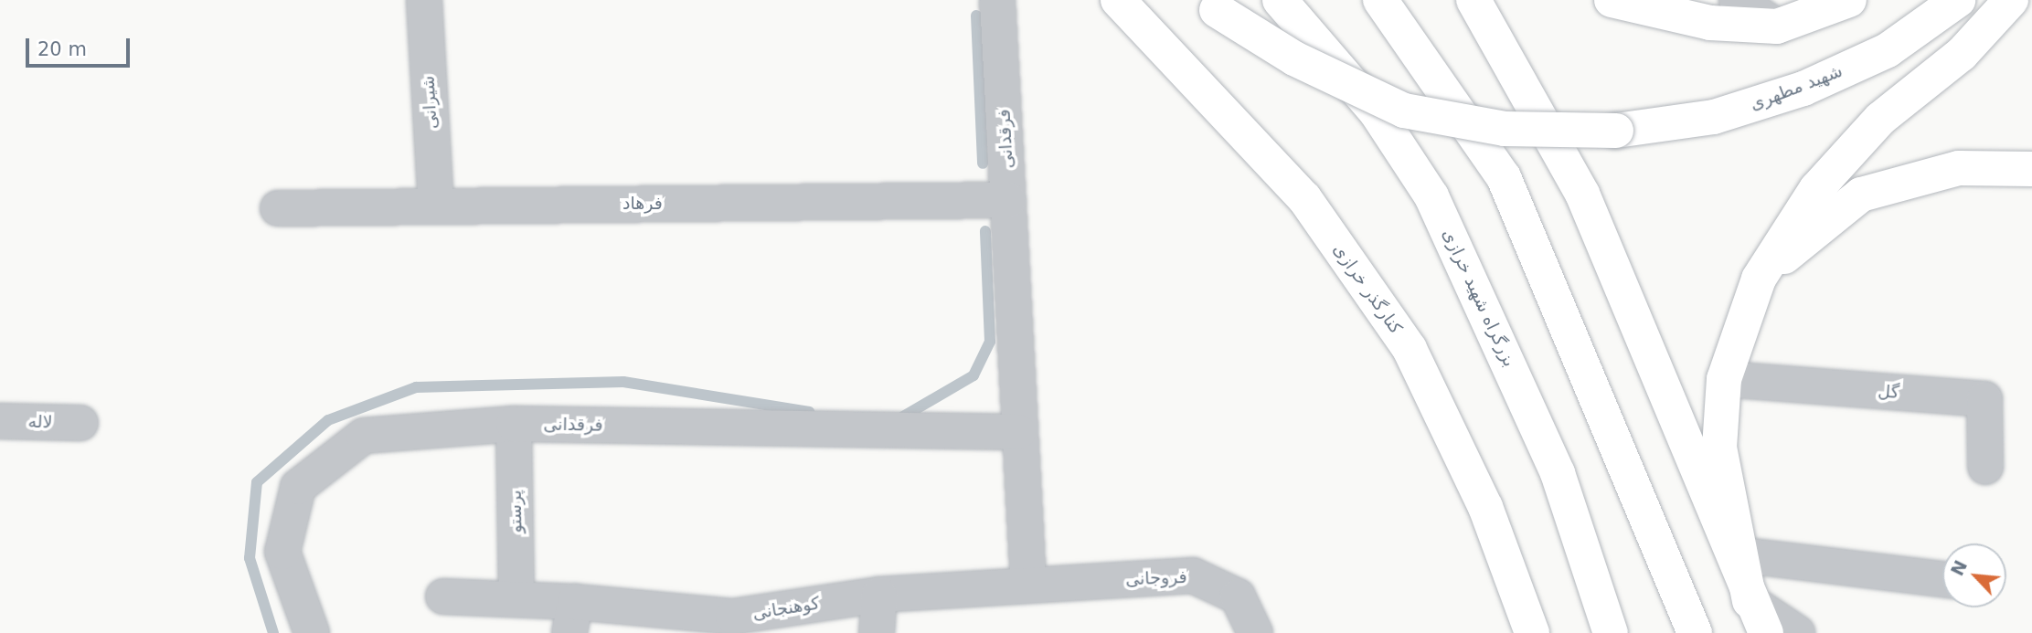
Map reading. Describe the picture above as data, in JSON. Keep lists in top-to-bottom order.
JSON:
{
  "streets": {
    "main road": ["شهید مطهری", "کنارگذر خرازی", "بزرگراه شهید خرازی"],
    "street": [
      "شیرانی",
      "فرقدانی",
      "فرهاد",
      "گل",
      "لاله",
      "پرستو",
      "فروجانی",
      "کوهنجانی"
    ]
  },
  "crossings": [
    ["شیرانی", "فرهاد"],
    ["فرقدانی", "فرهاد"],
    ["فرقدانی", "پرستو"],
    ["فرقدانی", "فروجانی"],
    ["فرقدانی", "کوهنجانی"],
    ["پرستو", "کوهنجانی"],
    ["فروجانی", "کوهنجانی"]
  ],
  "scale_bar": "20 m",
  "north": "top left"
}
